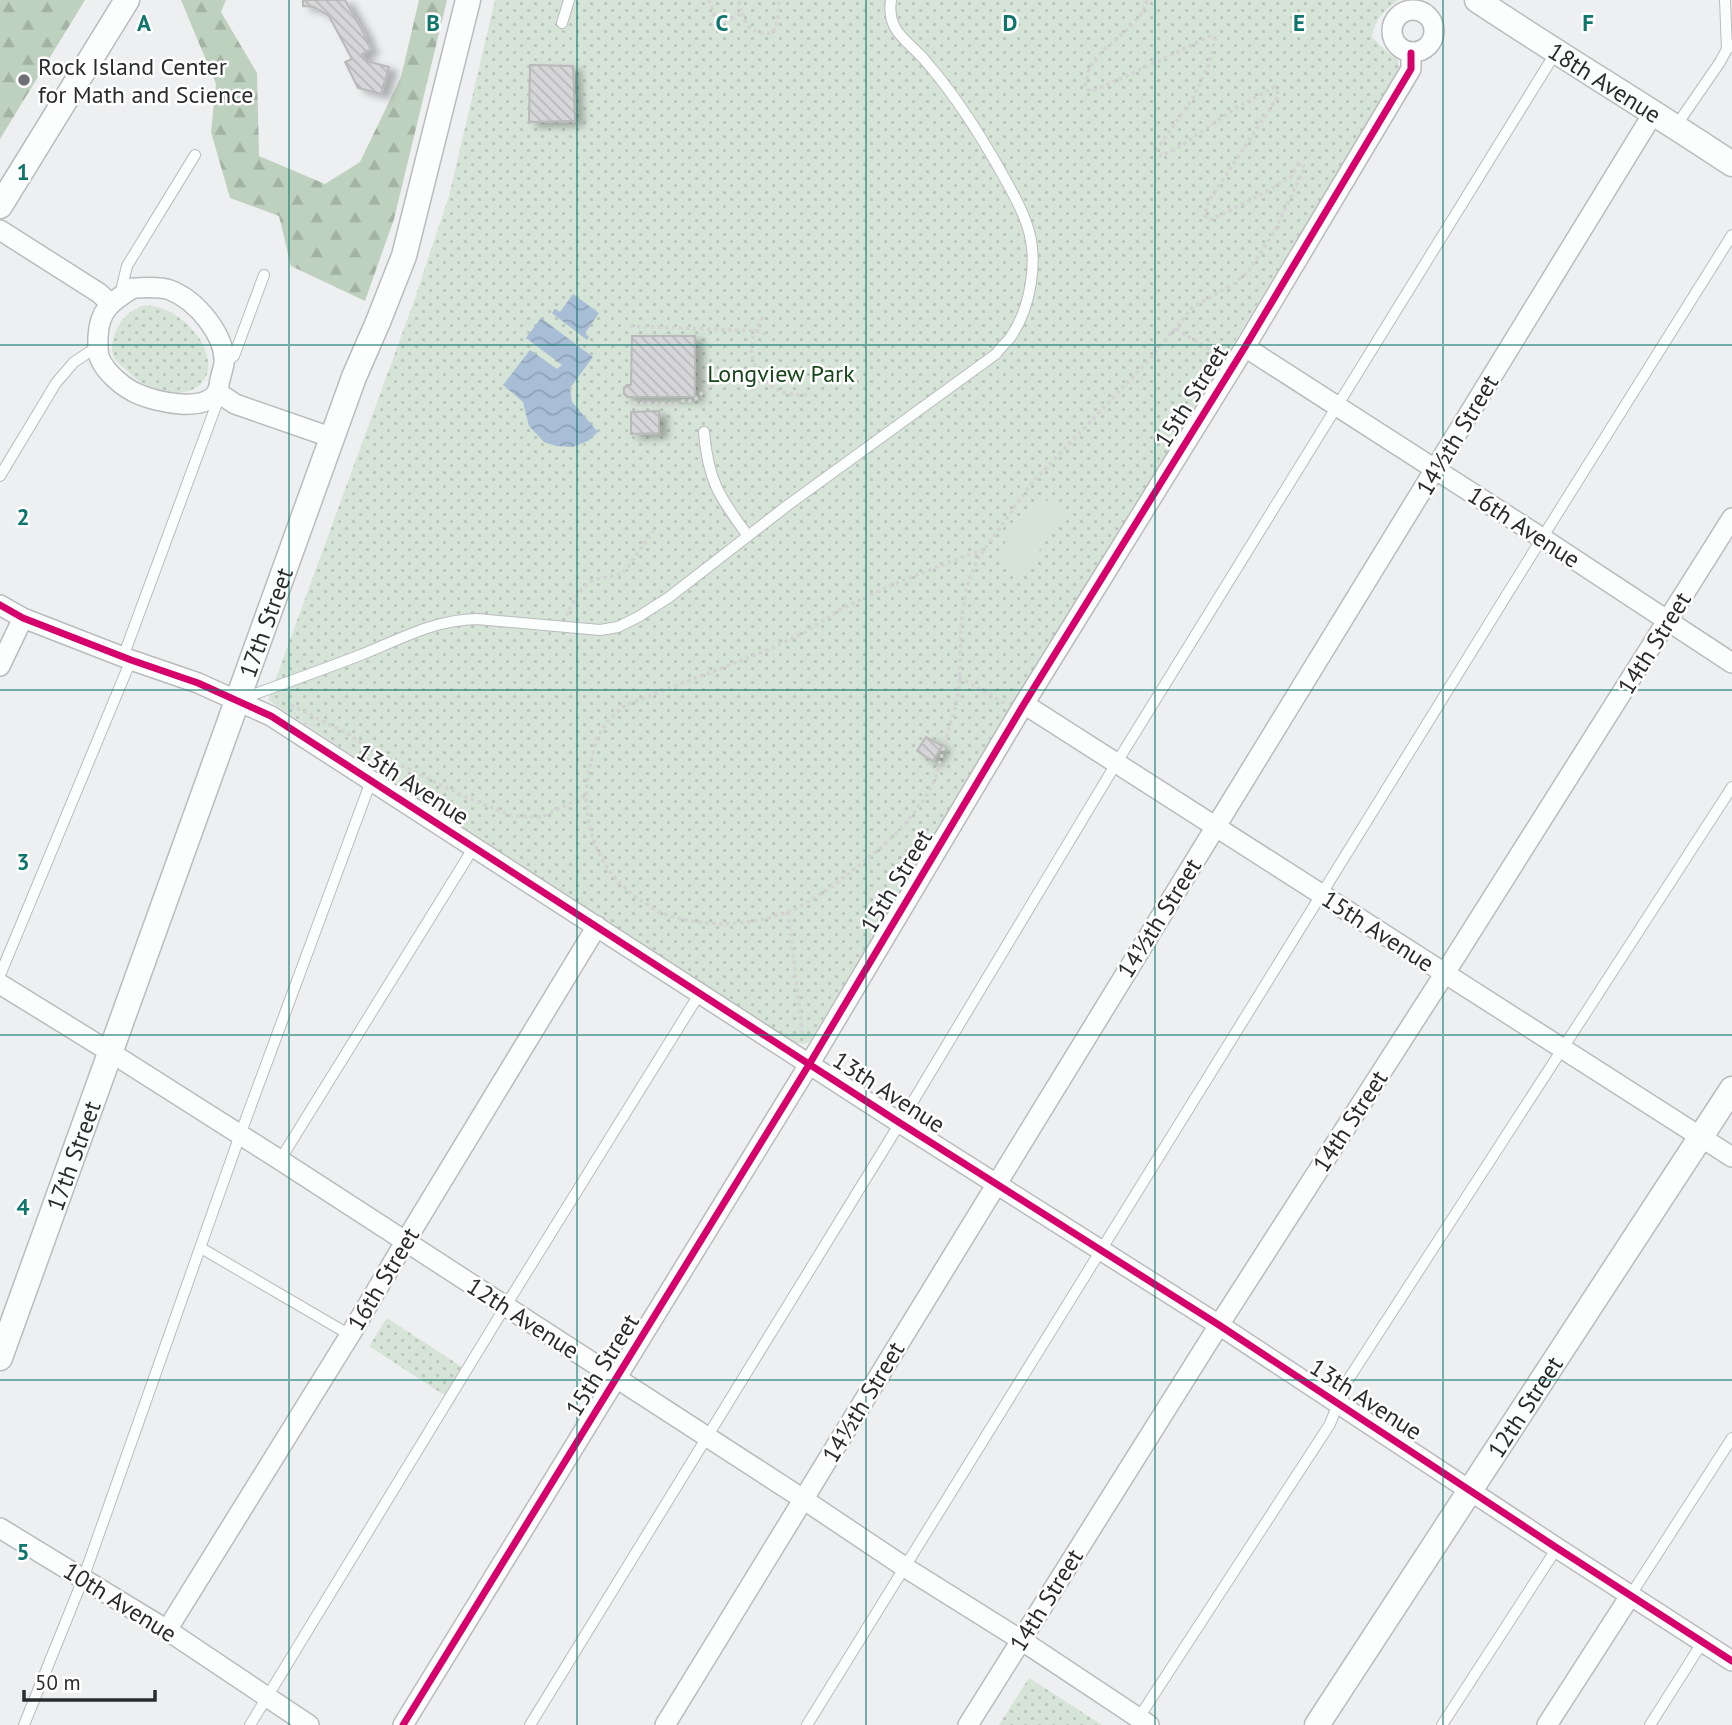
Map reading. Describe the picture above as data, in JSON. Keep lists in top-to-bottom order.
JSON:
{
  "streets": {
    "street": [
      "18th Avenue",
      "15th Street",
      "14½th Street",
      "16th Avenue",
      "17th Street",
      "14th Street",
      "13th Avenue",
      "15th Avenue",
      "16th Street",
      "12th Avenue",
      "12th Street",
      "10th Avenue"
    ]
  },
  "crossings": [
    ["18th Avenue", "14½th Street"],
    ["15th Street", "16th Avenue"],
    ["15th Street", "13th Avenue"],
    ["15th Street", "15th Avenue"],
    ["15th Street", "12th Avenue"],
    ["14½th Street", "16th Avenue"],
    ["14½th Street", "13th Avenue"],
    ["14½th Street", "15th Avenue"],
    ["14½th Street", "12th Avenue"],
    ["16th Avenue", "14th Street"],
    ["17th Street", "13th Avenue"],
    ["17th Street", "12th Avenue"],
    ["14th Street", "13th Avenue"],
    ["14th Street", "15th Avenue"],
    ["14th Street", "12th Avenue"],
    ["13th Avenue", "16th Street"],
    ["13th Avenue", "12th Street"],
    ["15th Avenue", "12th Street"],
    ["16th Street", "12th Avenue"],
    ["16th Street", "10th Avenue"]
  ],
  "parks": ["Longview Park"],
  "places": ["Rock Island Center for Math and Science"],
  "scale_bar": "50 m",
  "grid": {
    "columns": [
      "A",
      "B",
      "C",
      "D",
      "E",
      "F"
    ],
    "rows": [
      "1",
      "2",
      "3",
      "4",
      "5"
    ]
  }
}
